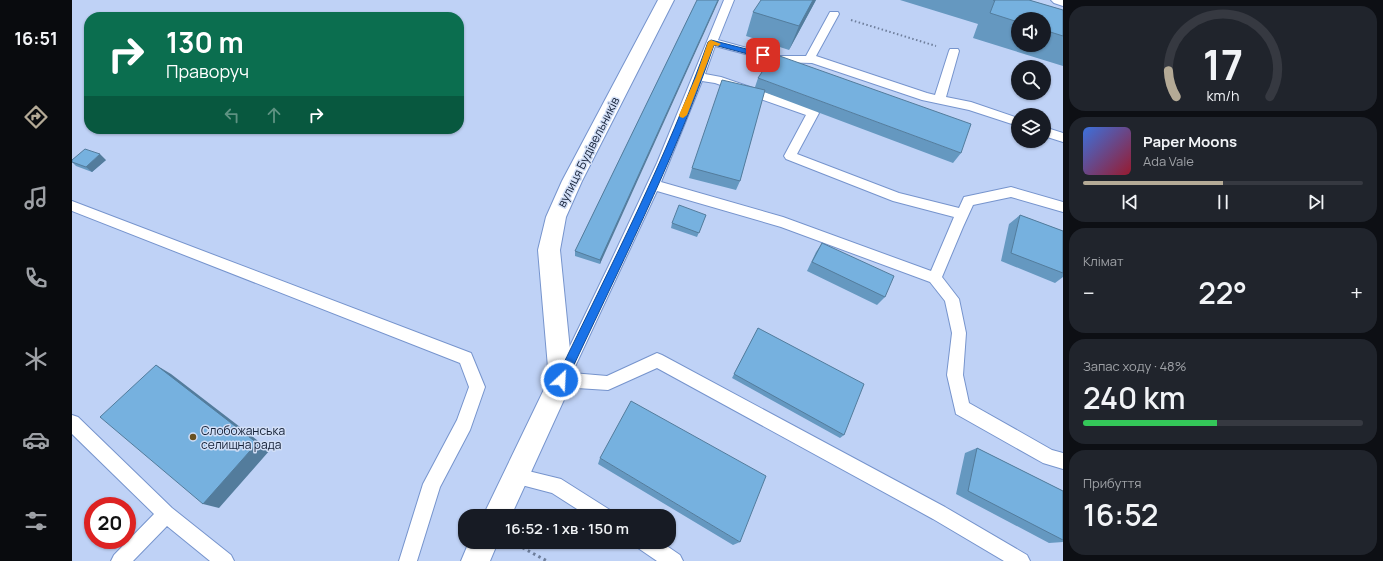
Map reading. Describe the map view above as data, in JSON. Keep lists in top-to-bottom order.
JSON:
{
  "streets": {
    "street": ["вулиця Будівельників"]
  },
  "places": ["Слобожанська селищна рада"],
  "page": {
    "tabs": "16:51",
    "turn": ["130 m", "Праворуч"],
    "song": ["Paper Moons", "Ada Vale"],
    "tile": [
      "Клімат",
      ["Запас ходу · 48%", "240 km"],
      ["Прибуття", "16:52"]
    ],
    "heat": ["−", "22°", "+"],
    "limit": "20",
    "trip": "16:52 · 1 хв · 150 m",
    "gauge": ["17", "km/h"]
  }
}
